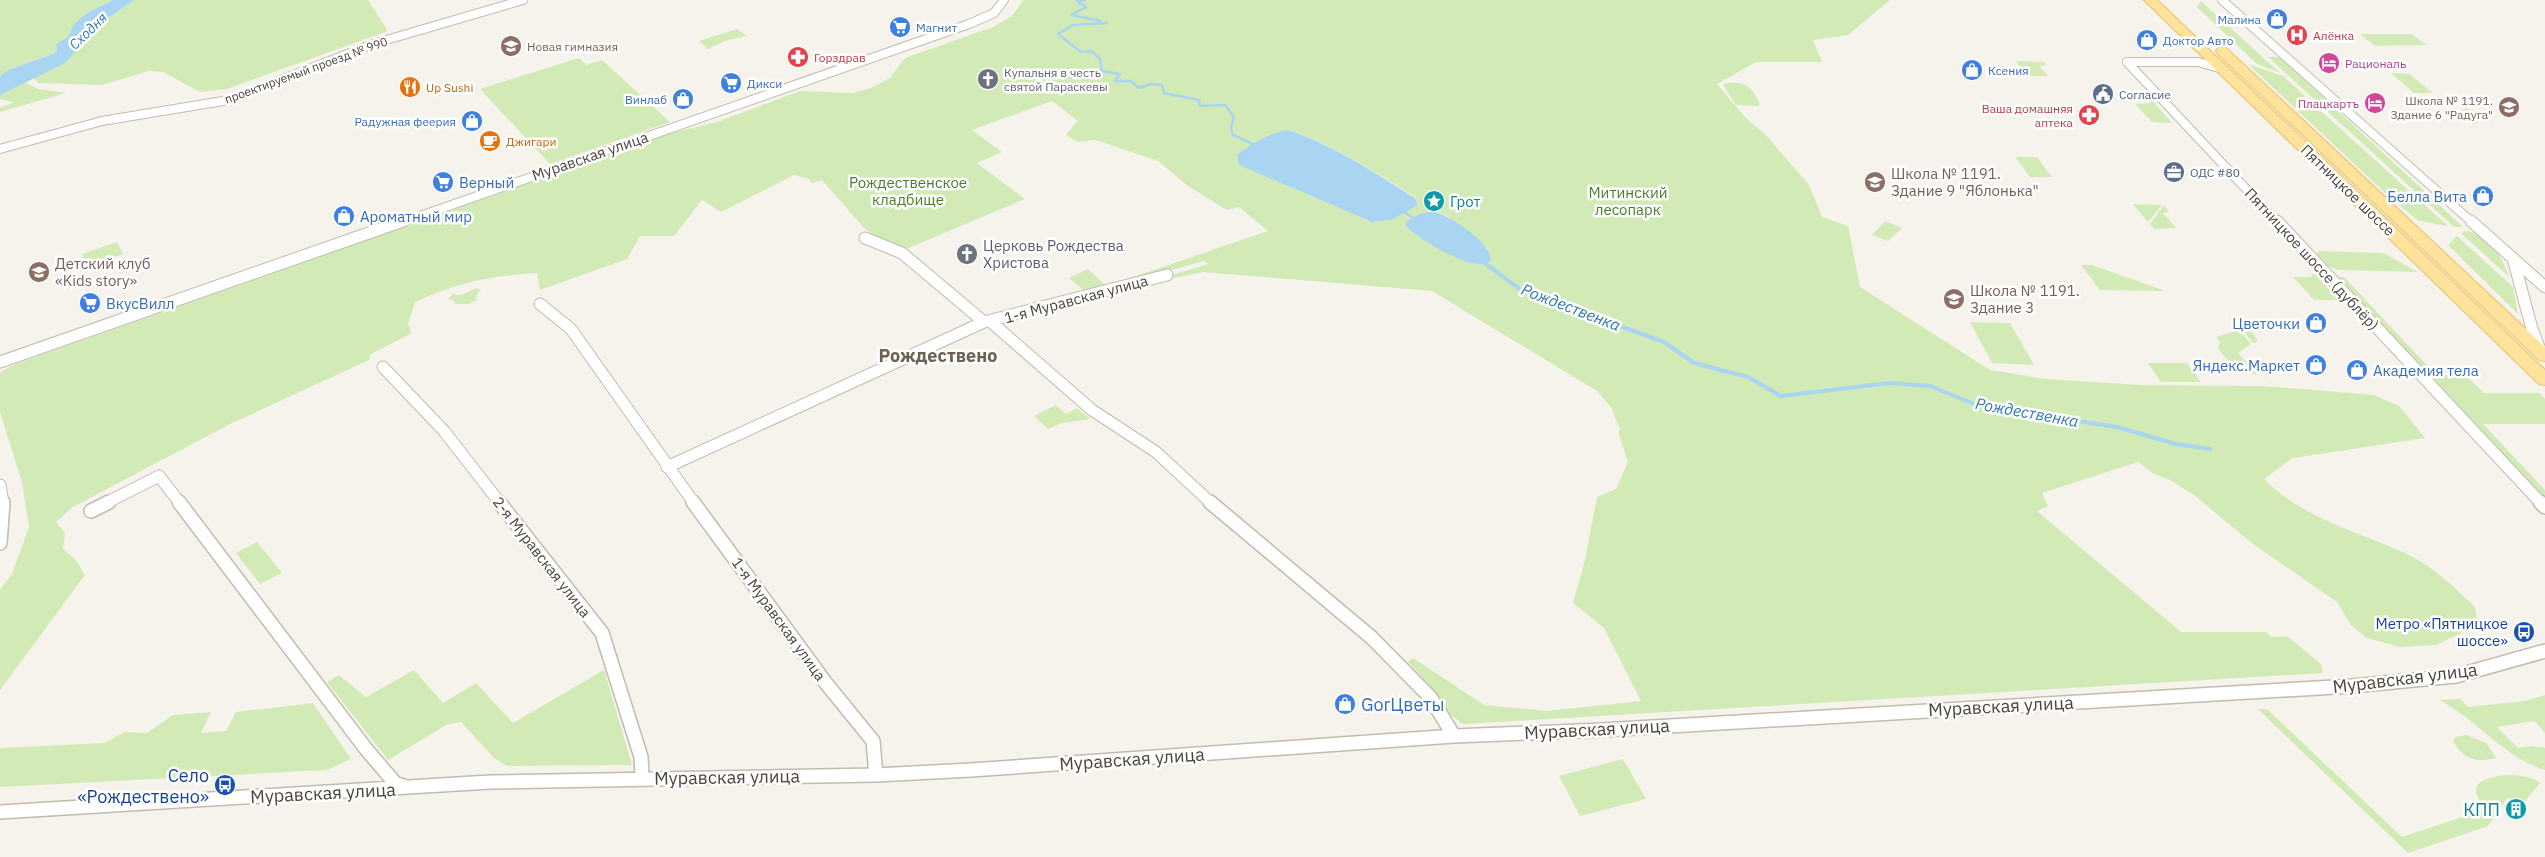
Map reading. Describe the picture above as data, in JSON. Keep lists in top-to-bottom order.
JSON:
{
  "streets": {
    "main road": ["Пятницкое шоссе"],
    "street": [
      "проектируемый проезд № 990",
      "Муравская улица",
      "Пятницкое шоссе (дублёр)",
      "1-я Муравская улица",
      "2-я Муравская улица"
    ]
  },
  "crossings": [
    ["Муравская улица", "1-я Муравская улица"],
    ["Муравская улица", "2-я Муравская улица"],
    ["Пятницкое шоссе", "Пятницкое шоссе (дублёр)"]
  ],
  "districts": ["Рождествено"],
  "water": ["Сходня", "Рождественка"],
  "parks": ["Рождественское кладбище", "Митинский лесопарк"],
  "places": {
    "shop": [
      "Малина",
      "Доктор Авто",
      "Ксения",
      "Винлаб",
      "Радужная феерия",
      "Белла Вита",
      "Ароматный мир",
      "Цветочки",
      "Яндекс.Маркет",
      "Академия тела",
      "GorЦветы"
    ],
    "supermarket": [
      "Магнит",
      "Дикси",
      "Верный",
      "ВкусВилл"
    ],
    "hospital": ["Алёнка"],
    "school or university": [
      "Новая гимназия",
      "Школа № 1191. Здание 6 \"Радуга\"",
      "Школа № 1191. Здание 9 \"Яблонька\"",
      "Детский клуб «Kids story»",
      "Школа № 1191. Здание 3"
    ],
    "pharmacy": ["Горздрав", "Ваша домашняя аптека"],
    "hotel": ["Рациональ", "Плацкартъ"],
    "church": ["Купальня в честь святой Параскевы", "Церковь Рождества Христова"],
    "restaurant": ["Up Sushi"],
    "public building": ["Согласие"],
    "cafe": ["Джигари"],
    "office": ["ОДС #80"],
    "place": ["Грот"],
    "bus stop": ["Метро «Пятницкое шоссе»", "Село «Рождествено»"],
    "building": ["КПП"]
  }
}
